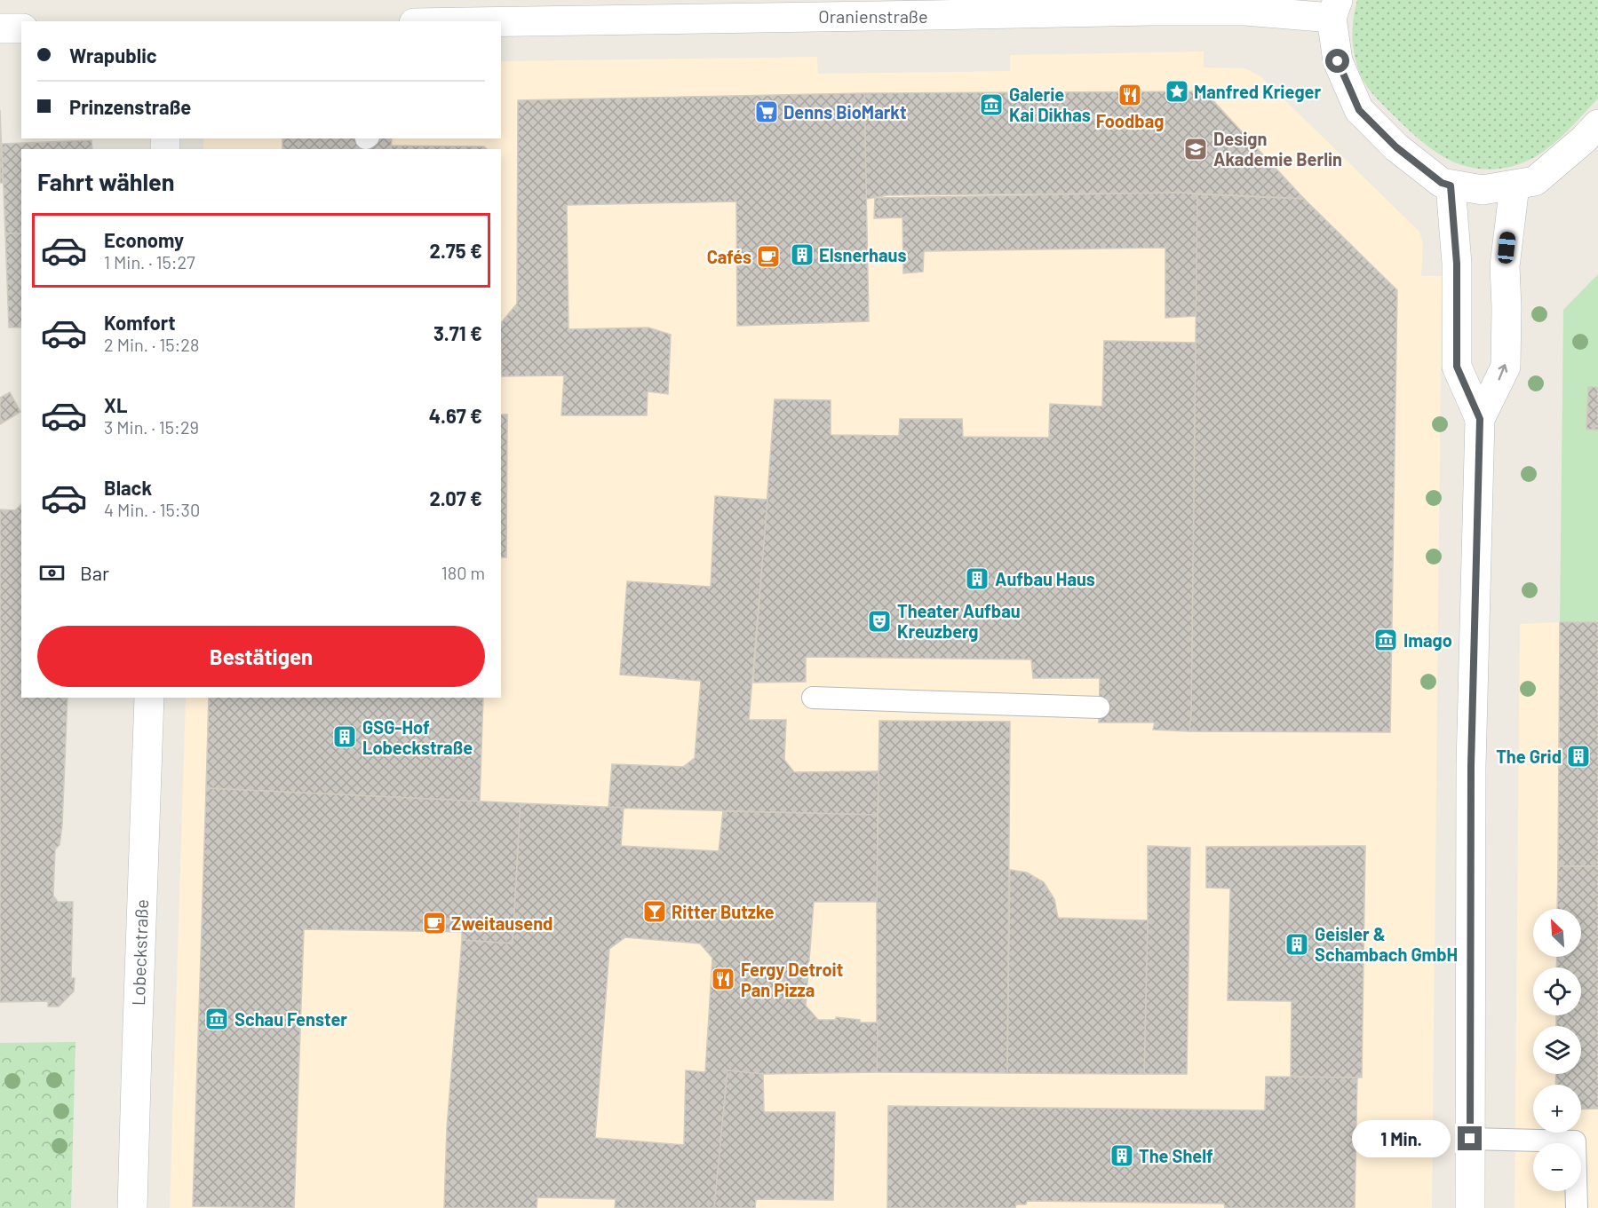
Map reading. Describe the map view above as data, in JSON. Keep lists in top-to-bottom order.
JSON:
{
  "streets": {
    "main road": ["Oranienstraße", "Lobeckstraße"]
  },
  "places": {
    "place": ["Manfred Krieger"],
    "restaurant": ["Foodbag", "Fergy Detroit Pan Pizza"],
    "museum": ["Galerie Kai Dikhas", "Imago", "Schau Fenster"],
    "supermarket": ["Denns BioMarkt"],
    "school or university": ["Design Akademie Berlin"],
    "building": [
      "Elsnerhaus",
      "Aufbau Haus",
      "GSG-Hof Lobeckstraße",
      "The Grid",
      "Geisler & Schambach GmbH",
      "The Shelf"
    ],
    "cafe": ["Cafés", "Zweitausend"],
    "theatre": ["Theater Aufbau Kreuzberg"],
    "bar": ["Ritter Butzke"]
  },
  "north": "top left",
  "page": {
    "banner": ["Wrapublic", "Prinzenstraße"],
    "heading": "Fahrt wählen",
    "list": [
      {
        "name": "Economy",
        "note": "1 Min. · 15:27",
        "value": "2.75 €"
      },
      {
        "name": "Komfort",
        "note": "2 Min. · 15:28",
        "value": "3.71 €"
      },
      {
        "name": "XL",
        "note": "3 Min. · 15:29",
        "value": "4.67 €"
      },
      {
        "name": "Black",
        "note": "4 Min. · 15:30",
        "value": "2.07 €"
      }
    ],
    "pay": ["Bar", "180 m"],
    "buttons": "Bestätigen",
    "map_buttons": ["+", "−"],
    "bubble": "1 Min."
  }
}
